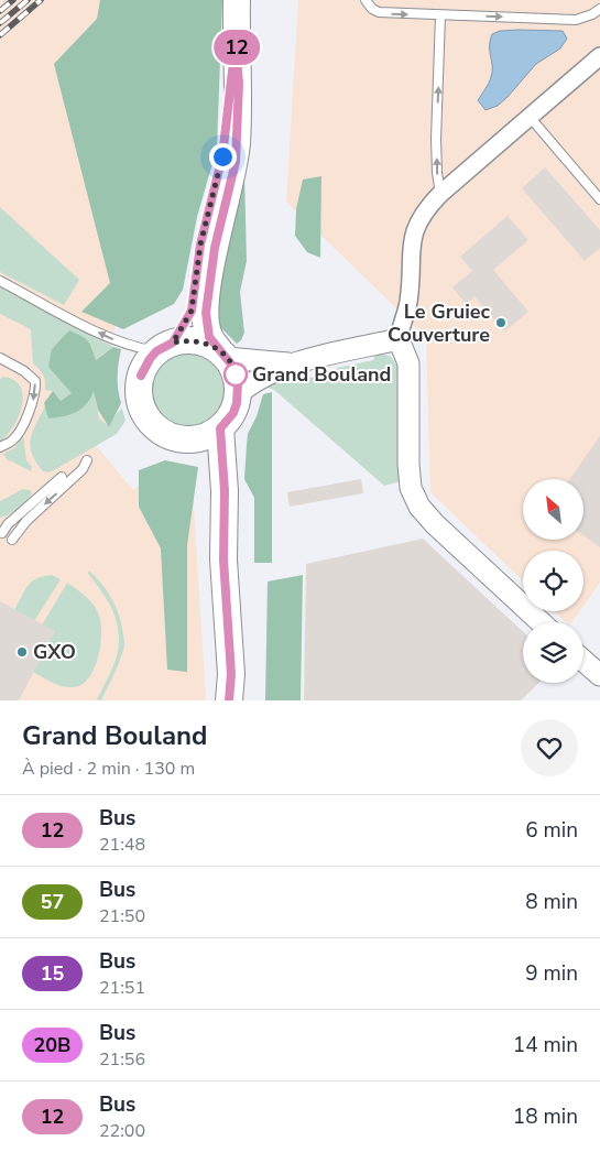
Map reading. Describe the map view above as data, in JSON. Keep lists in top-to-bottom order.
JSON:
{
  "places": ["Le Gruiec Couverture", "Grand Bouland", "GXO"],
  "lines": ["bus line 12"],
  "north": "top left",
  "page": {
    "on_map": "12",
    "heading": ["Grand Bouland", "À pied · 2 min · 130 m"],
    "list": [
      {
        "mark": "12",
        "name": "Bus",
        "note": "21:48",
        "value": "6 min"
      },
      {
        "mark": "57",
        "name": "Bus",
        "note": "21:50",
        "value": "8 min"
      },
      {
        "mark": "15",
        "name": "Bus",
        "note": "21:51",
        "value": "9 min"
      },
      {
        "mark": "20B",
        "name": "Bus",
        "note": "21:56",
        "value": "14 min"
      },
      {
        "mark": "12",
        "name": "Bus",
        "note": "22:00",
        "value": "18 min"
      }
    ]
  }
}
